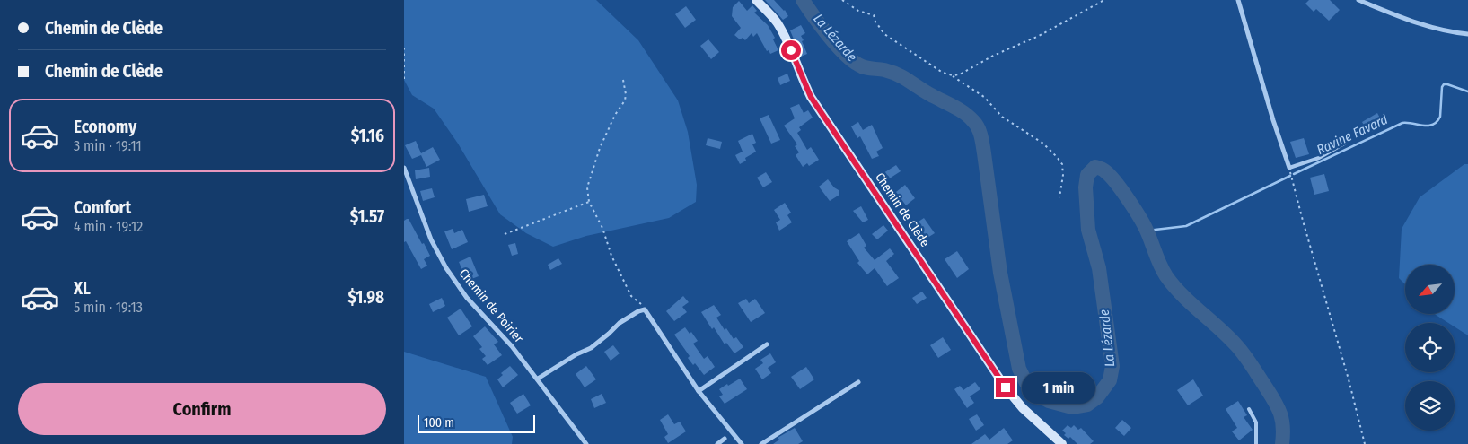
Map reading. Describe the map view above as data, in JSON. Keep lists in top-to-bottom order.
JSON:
{
  "streets": {
    "main road": ["Chemin de Clède"],
    "street": ["Chemin de Poirier"]
  },
  "water": ["La Lézarde", "Ravine Favard"],
  "scale_bar": "100 m",
  "north": "bottom left",
  "page": {
    "banner": ["Chemin de Clède", "Chemin de Clède"],
    "list": [
      {
        "name": "Economy",
        "note": "3 min · 19:11",
        "value": "$1.16"
      },
      {
        "name": "Comfort",
        "note": "4 min · 19:12",
        "value": "$1.57"
      },
      {
        "name": "XL",
        "note": "5 min · 19:13",
        "value": "$1.98"
      }
    ],
    "bubble": "1 min",
    "buttons": "Confirm",
    "scale": "100 m"
  }
}
